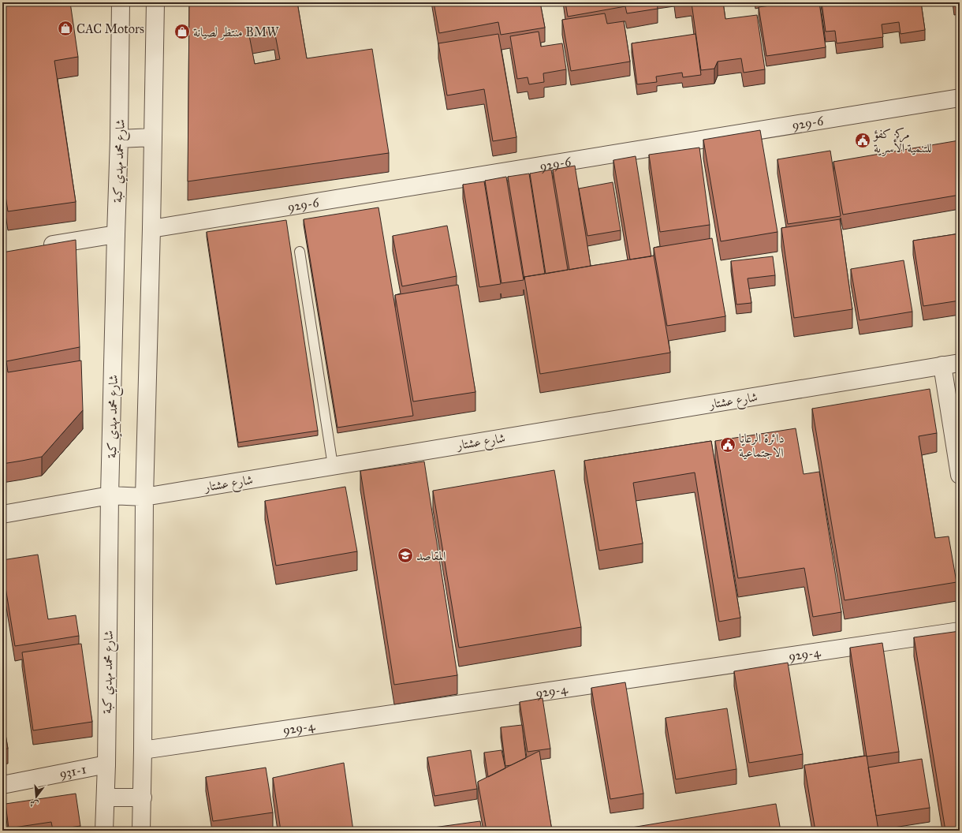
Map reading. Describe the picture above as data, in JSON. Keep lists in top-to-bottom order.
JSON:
{
  "streets": {
    "street": [
      "929-6",
      "شارع محمد مهدي كبة",
      "شارع عشتار",
      "929-4",
      "931-1"
    ]
  },
  "crossings": [
    ["شارع محمد مهدي كبة", "شارع عشتار"],
    ["شارع محمد مهدي كبة", "931-1"]
  ],
  "places": {
    "shop": ["CAC Motors", "منتظر لصيانة BMW"],
    "public building": ["مركز كفؤ للتنمية الأسرية", "دائرة الرعايا الاجتماعية"],
    "school or university": ["المقاصد"]
  },
  "north": "bottom"
}
